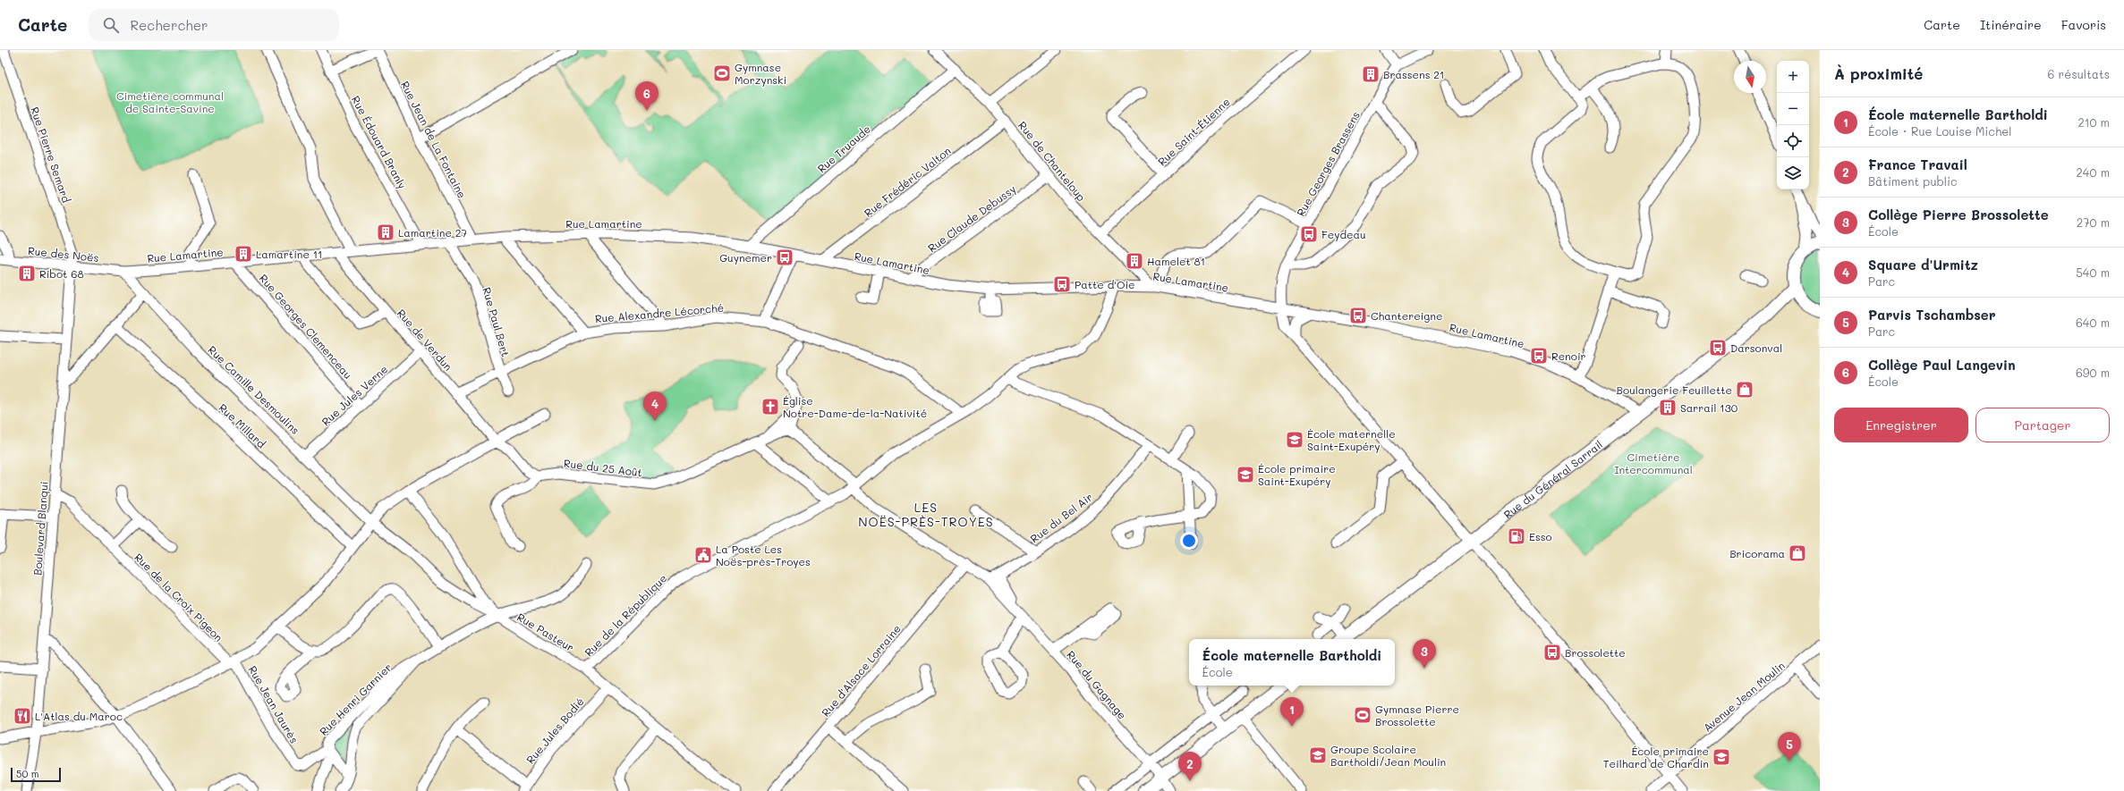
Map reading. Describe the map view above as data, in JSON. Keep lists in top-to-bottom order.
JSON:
{
  "streets": {
    "main road": ["Rue du Général Sarrail"],
    "street": [
      "Rue Saint-Étienne",
      "Rue Jean de La Fontaine",
      "Rue Édouard Branly",
      "Rue Truaude",
      "Rue Pierre Semard",
      "Rue de Chanteloup",
      "Rue Georges Brassens",
      "Rue Frédéric Valton",
      "Rue Claude Debussy",
      "Rue Lamartine",
      "Rue des Noës",
      "Rue Alexandre Lécorché",
      "Rue Paul Bert",
      "Rue Georges Clemenceau",
      "Rue de Verdun",
      "Rue Camille Desmoulins",
      "Rue Jules Verne",
      "Rue Millard",
      "Rue du 25 Août",
      "Rue du Bel Air",
      "Boulevard Blanqui",
      "Rue de la Croix Pigeon",
      "Rue de la République",
      "Rue Pasteur",
      "Rue d'Alsace Lorraine",
      "Rue du Gagnage",
      "Avenue Jean Moulin",
      "Rue Henri Garnier",
      "Rue Jean Jaurès",
      "Rue Jules Bodié"
    ]
  },
  "crossings": [
    ["Rue Saint-Étienne", "Rue de Chanteloup"],
    ["Rue Jean de La Fontaine", "Rue Lamartine"],
    ["Rue Édouard Branly", "Rue Lamartine"],
    ["Rue Truaude", "Rue de Chanteloup"],
    ["Rue Truaude", "Rue Lamartine"],
    ["Rue Pierre Semard", "Rue des Noës"],
    ["Rue Pierre Semard", "Boulevard Blanqui"],
    ["Rue de Chanteloup", "Rue Frédéric Valton"],
    ["Rue de Chanteloup", "Rue Claude Debussy"],
    ["Rue de Chanteloup", "Rue Lamartine"],
    ["Rue Georges Brassens", "Rue Lamartine"],
    ["Rue Georges Brassens", "Rue du Général Sarrail"],
    ["Rue Georges Brassens", "Avenue Jean Moulin"],
    ["Rue Frédéric Valton", "Rue Lamartine"],
    ["Rue Claude Debussy", "Rue Lamartine"],
    ["Rue Lamartine", "Rue des Noës"],
    ["Rue Lamartine", "Rue Paul Bert"],
    ["Rue Lamartine", "Rue Georges Clemenceau"],
    ["Rue Lamartine", "Rue de Verdun"],
    ["Rue Lamartine", "Rue Camille Desmoulins"],
    ["Rue Lamartine", "Rue du Général Sarrail"],
    ["Rue Lamartine", "Rue de la République"],
    ["Rue des Noës", "Rue Camille Desmoulins"],
    ["Rue des Noës", "Boulevard Blanqui"],
    ["Rue Alexandre Lécorché", "Rue Paul Bert"],
    ["Rue Alexandre Lécorché", "Rue de Verdun"],
    ["Rue Alexandre Lécorché", "Rue de la République"],
    ["Rue Georges Clemenceau", "Rue Jules Verne"],
    ["Rue de Verdun", "Rue Jules Verne"],
    ["Rue Camille Desmoulins", "Rue Jules Verne"],
    ["Rue Camille Desmoulins", "Rue Pasteur"],
    ["Rue Camille Desmoulins", "Rue Henri Garnier"],
    ["Rue du 25 Août", "Rue du Gagnage"],
    ["Rue du Bel Air", "Rue du Gagnage"],
    ["Boulevard Blanqui", "Rue de la Croix Pigeon"],
    ["Rue de la Croix Pigeon", "Rue Jean Jaurès"],
    ["Rue de la République", "Rue Pasteur"],
    ["Rue de la République", "Rue du Gagnage"],
    ["Rue Pasteur", "Rue Henri Garnier"],
    ["Rue Pasteur", "Rue Jules Bodié"],
    ["Rue d'Alsace Lorraine", "Rue du Gagnage"],
    ["Rue Henri Garnier", "Rue Jean Jaurès"]
  ],
  "districts": ["LES NOËS-PRÈS-TROYES"],
  "parks": ["Cimetière communal de Sainte-Savine", "Cimetière Intercommunal"],
  "places": {
    "sports": ["Gymnase Morzynski", "Gymnase Pierre Brossolette"],
    "building": [
      "Brassens 21",
      "Lamartine 27",
      "Lamartine 11",
      "Hamelet 81",
      "Ribot 68",
      "Sarrail 130"
    ],
    "bus stop": [
      "Feydeau",
      "Guynemer",
      "Patte d'Oie",
      "Chantereigne",
      "Darsonval",
      "Renoir",
      "Brossolette"
    ],
    "shop": ["Boulangerie Feuillette", "Bricorama"],
    "church": ["Église Notre-Dame-de-la-Nativité"],
    "school or university": [
      "École maternelle Saint-Exupéry",
      "École primaire Saint-Exupéry",
      "Groupe Scolaire Bartholdi/Jean Moulin",
      "École primaire Teilhard de Chardin"
    ],
    "fuel station": ["Esso"],
    "public building": ["La Poste Les Noës-près-Troyes"],
    "restaurant": ["L'Atlas du Maroc"]
  },
  "scale_bar": "50 m",
  "north": "bottom",
  "page": {
    "header": "Carte",
    "search": "Rechercher",
    "nav": ["Carte", "Itinéraire", "Favoris"],
    "heading": ["À proximité", "6 résultats"],
    "map_buttons": ["+", "−"],
    "pins": [
      "6",
      "4",
      "3",
      "1",
      "5",
      "2"
    ],
    "list": [
      {
        "mark": "1",
        "name": "École maternelle Bartholdi",
        "note": "École · Rue Louise Michel",
        "value": "210 m"
      },
      {
        "mark": "2",
        "name": "France Travail",
        "note": "Bâtiment public",
        "value": "240 m"
      },
      {
        "mark": "3",
        "name": "Collège Pierre Brossolette",
        "note": "École",
        "value": "270 m"
      },
      {
        "mark": "4",
        "name": "Square d'Urmitz",
        "note": "Parc",
        "value": "540 m"
      },
      {
        "mark": "5",
        "name": "Parvis Tschambser",
        "note": "Parc",
        "value": "640 m"
      },
      {
        "mark": "6",
        "name": "Collège Paul Langevin",
        "note": "École",
        "value": "690 m"
      }
    ],
    "buttons": ["Enregistrer", "Partager"],
    "popup": ["École maternelle Bartholdi", "École"],
    "scale": "50 m"
  }
}
